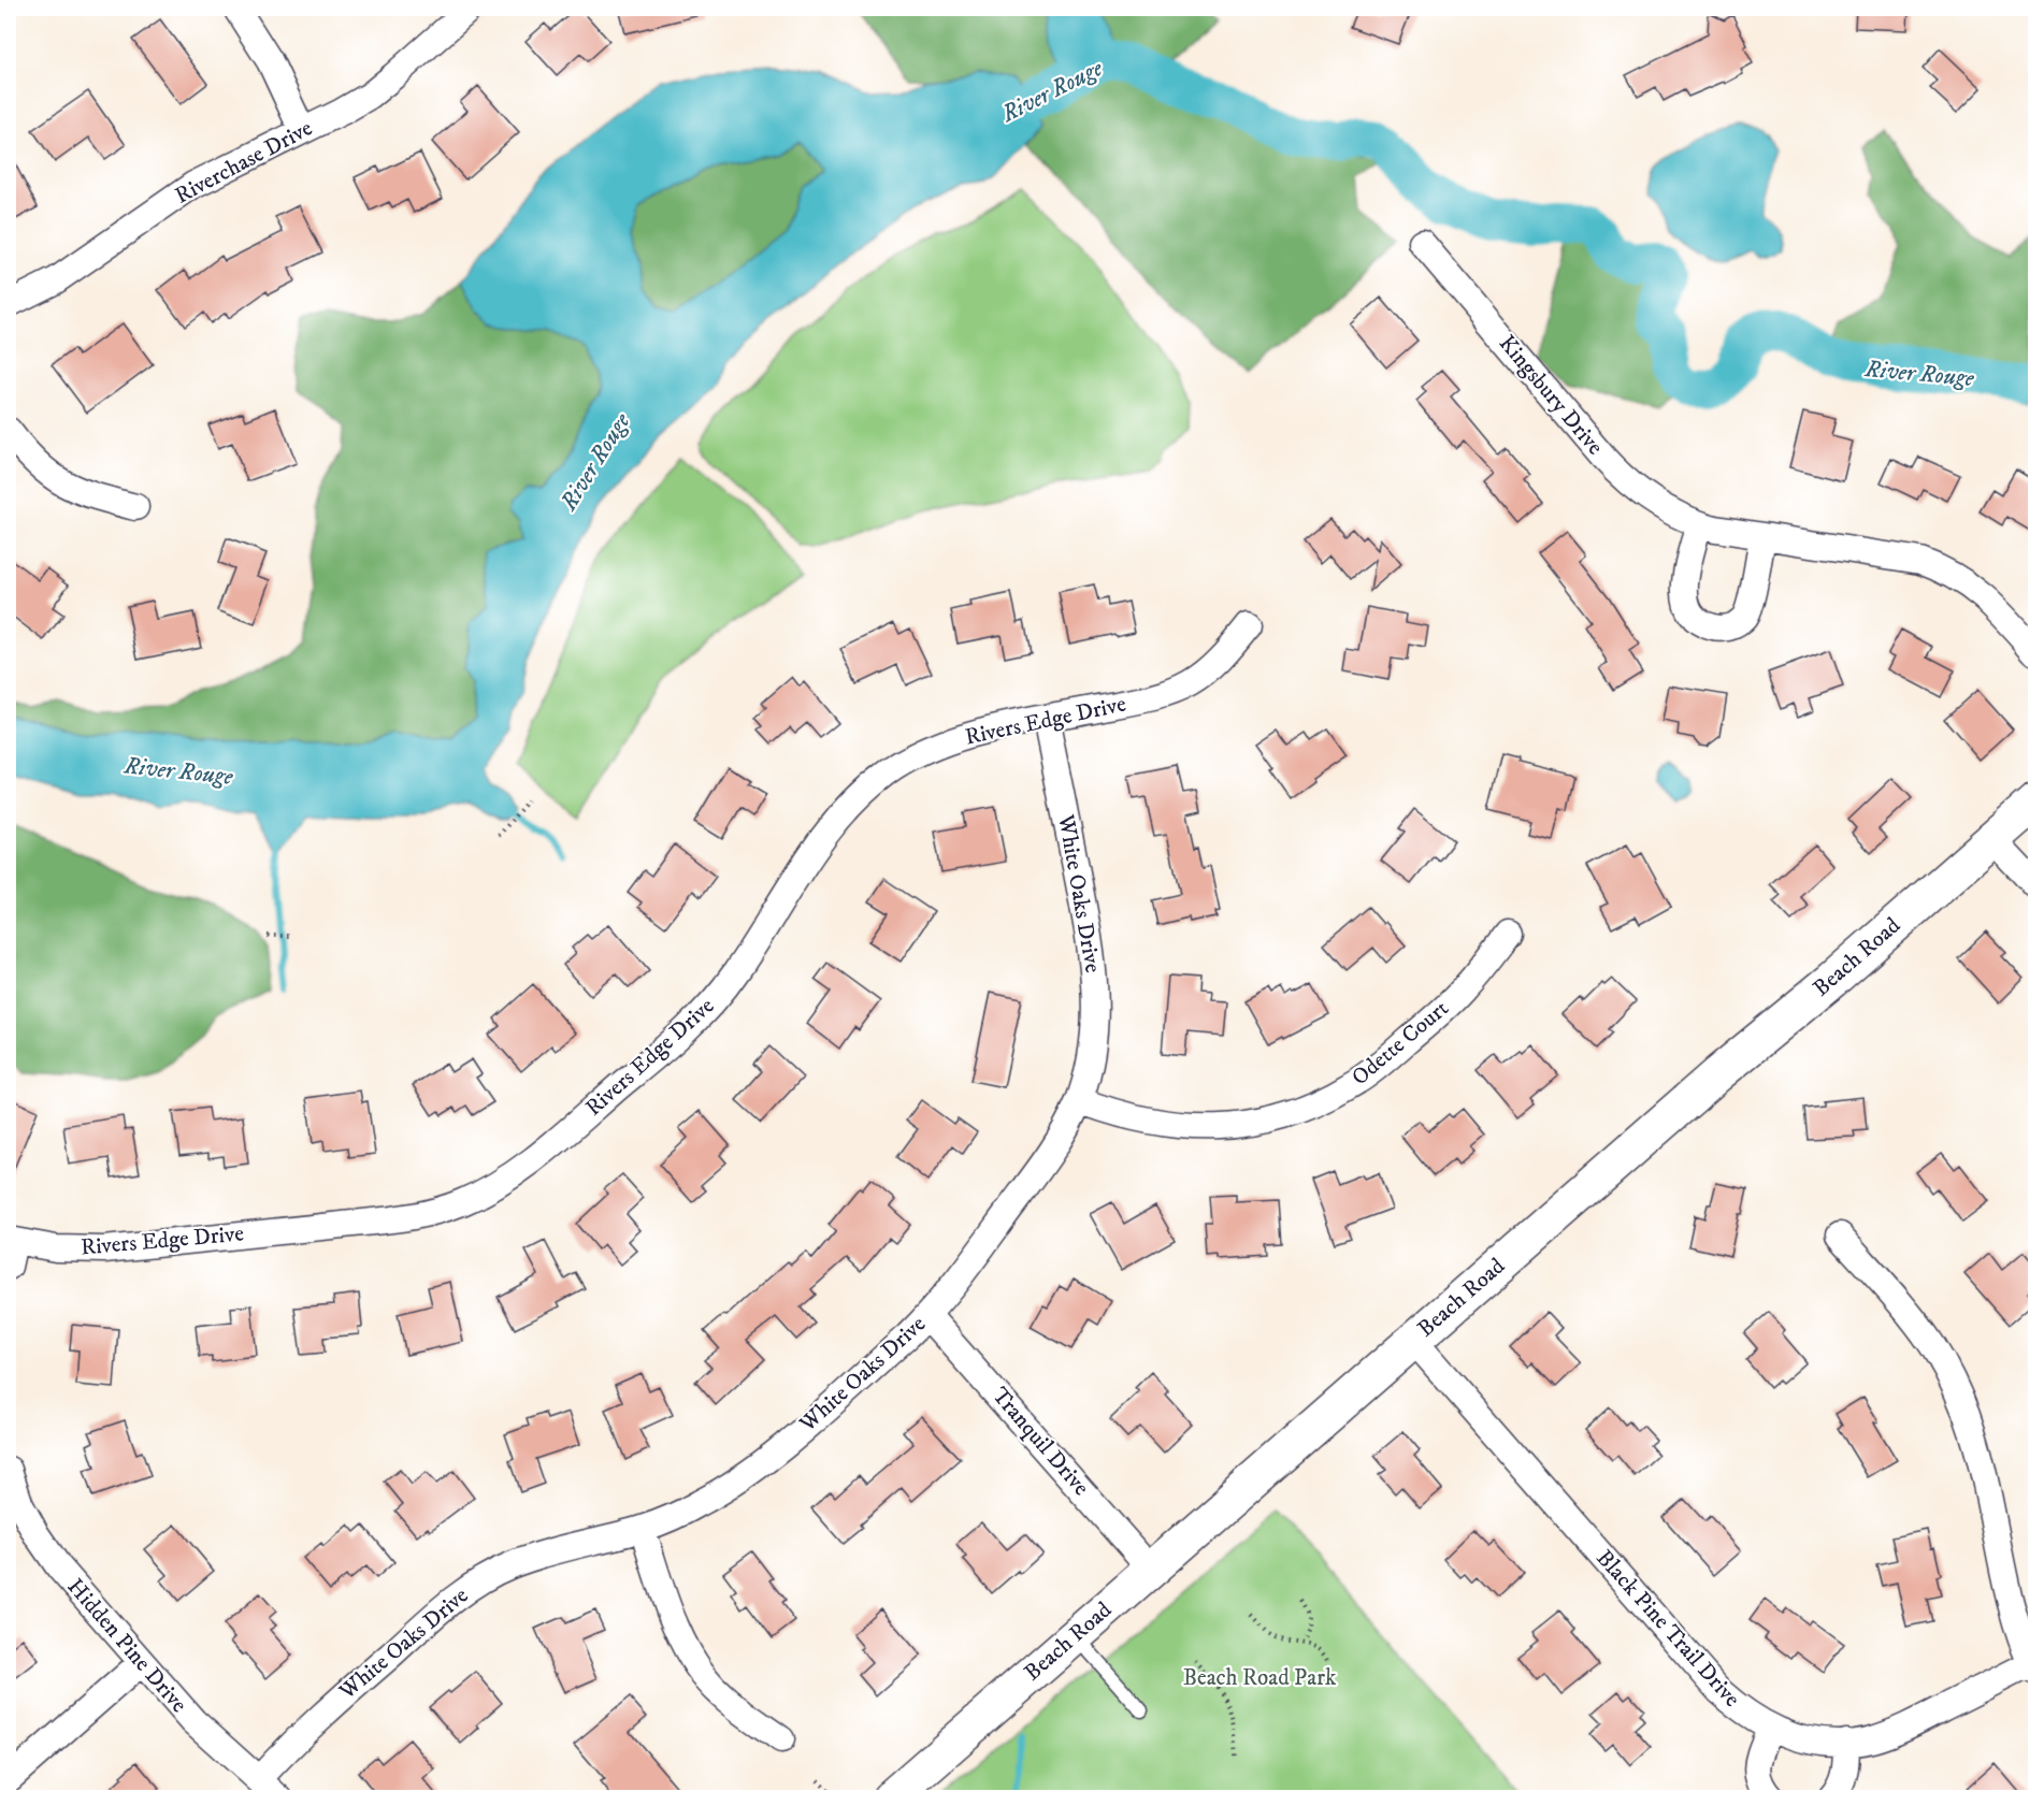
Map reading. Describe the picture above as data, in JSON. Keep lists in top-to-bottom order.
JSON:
{
  "streets": {
    "street": [
      "Riverchase Drive",
      "Kingsbury Drive",
      "Rivers Edge Drive",
      "White Oaks Drive",
      "Beach Road",
      "Odette Court",
      "Tranquil Drive",
      "Black Pine Trail Drive",
      "Hidden Pine Drive"
    ]
  },
  "crossings": [
    ["Rivers Edge Drive", "White Oaks Drive"],
    ["White Oaks Drive", "Odette Court"],
    ["White Oaks Drive", "Tranquil Drive"],
    ["White Oaks Drive", "Hidden Pine Drive"],
    ["Beach Road", "Tranquil Drive"],
    ["Beach Road", "Black Pine Trail Drive"]
  ],
  "water": ["River Rouge"],
  "parks": ["Beach Road Park"]
}
